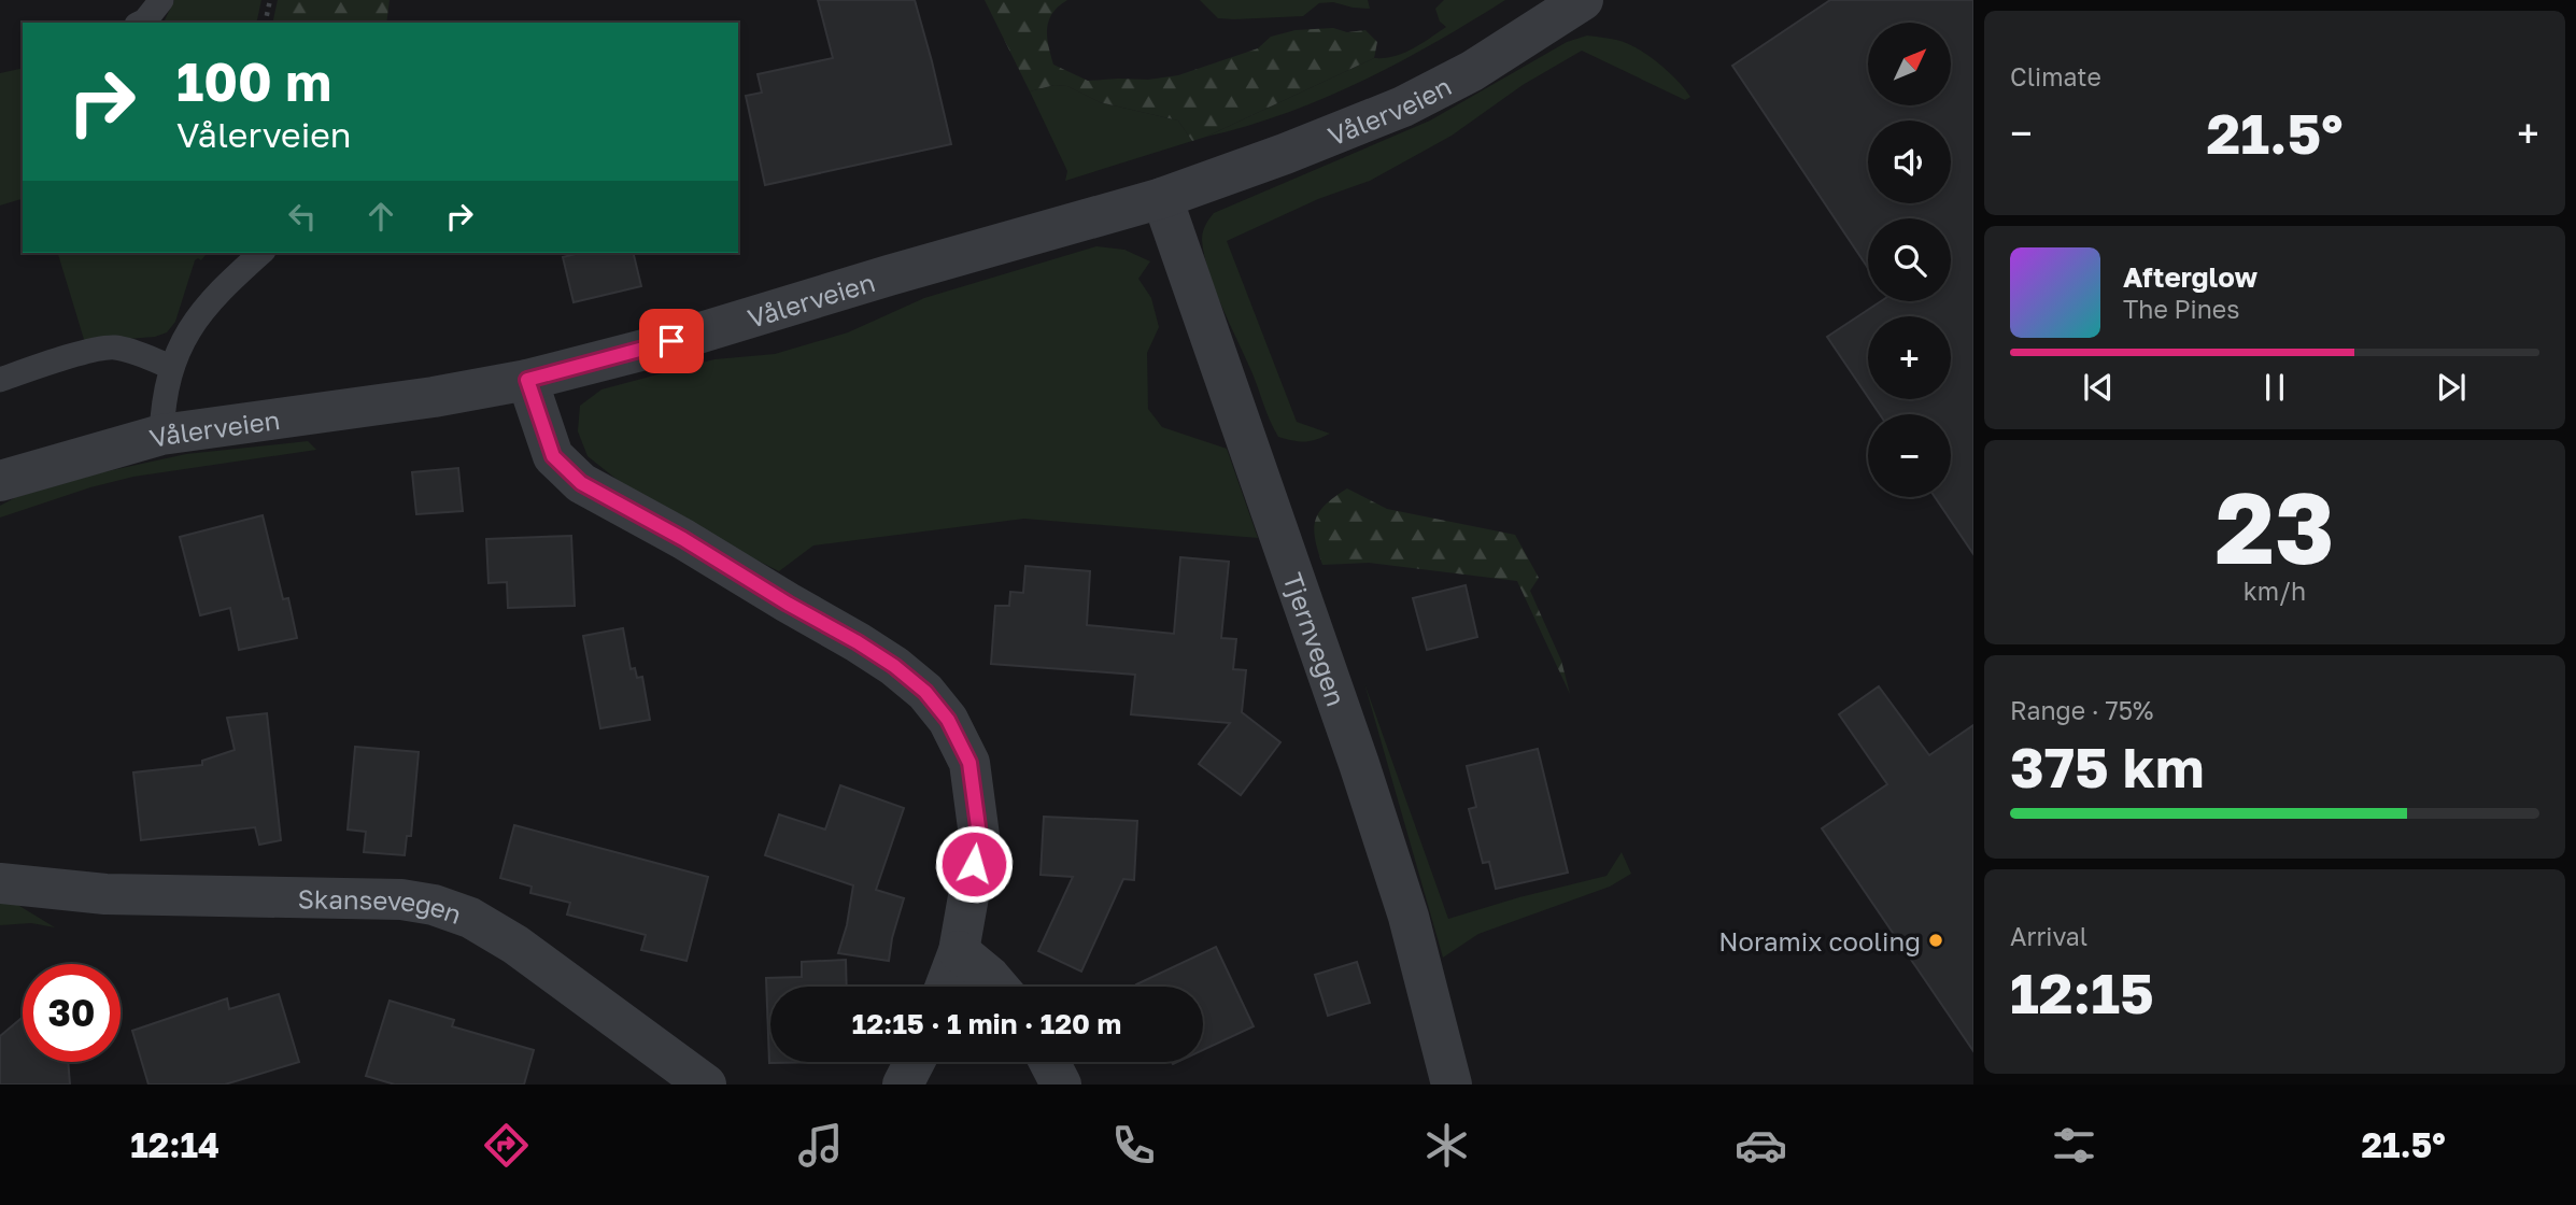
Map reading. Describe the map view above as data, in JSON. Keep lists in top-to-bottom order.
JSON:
{
  "streets": {
    "street": ["Vålerveien", "Tjernvegen", "Skansevegen"]
  },
  "crossings": [
    ["Vålerveien", "Tjernvegen"]
  ],
  "places": ["Noramix cooling"],
  "north": "top right",
  "page": {
    "tile": [
      "Climate",
      ["23", "km/h"],
      ["Range · 75%", "375 km"],
      ["Arrival", "12:15"]
    ],
    "map_buttons": ["+", "−"],
    "turn": ["100 m", "Vålerveien"],
    "heat": ["−", "21.5°", "+"],
    "song": ["Afterglow", "The Pines"],
    "limit": "30",
    "trip": "12:15 · 1 min · 120 m",
    "tabs": ["12:14", "21.5°"]
  }
}
